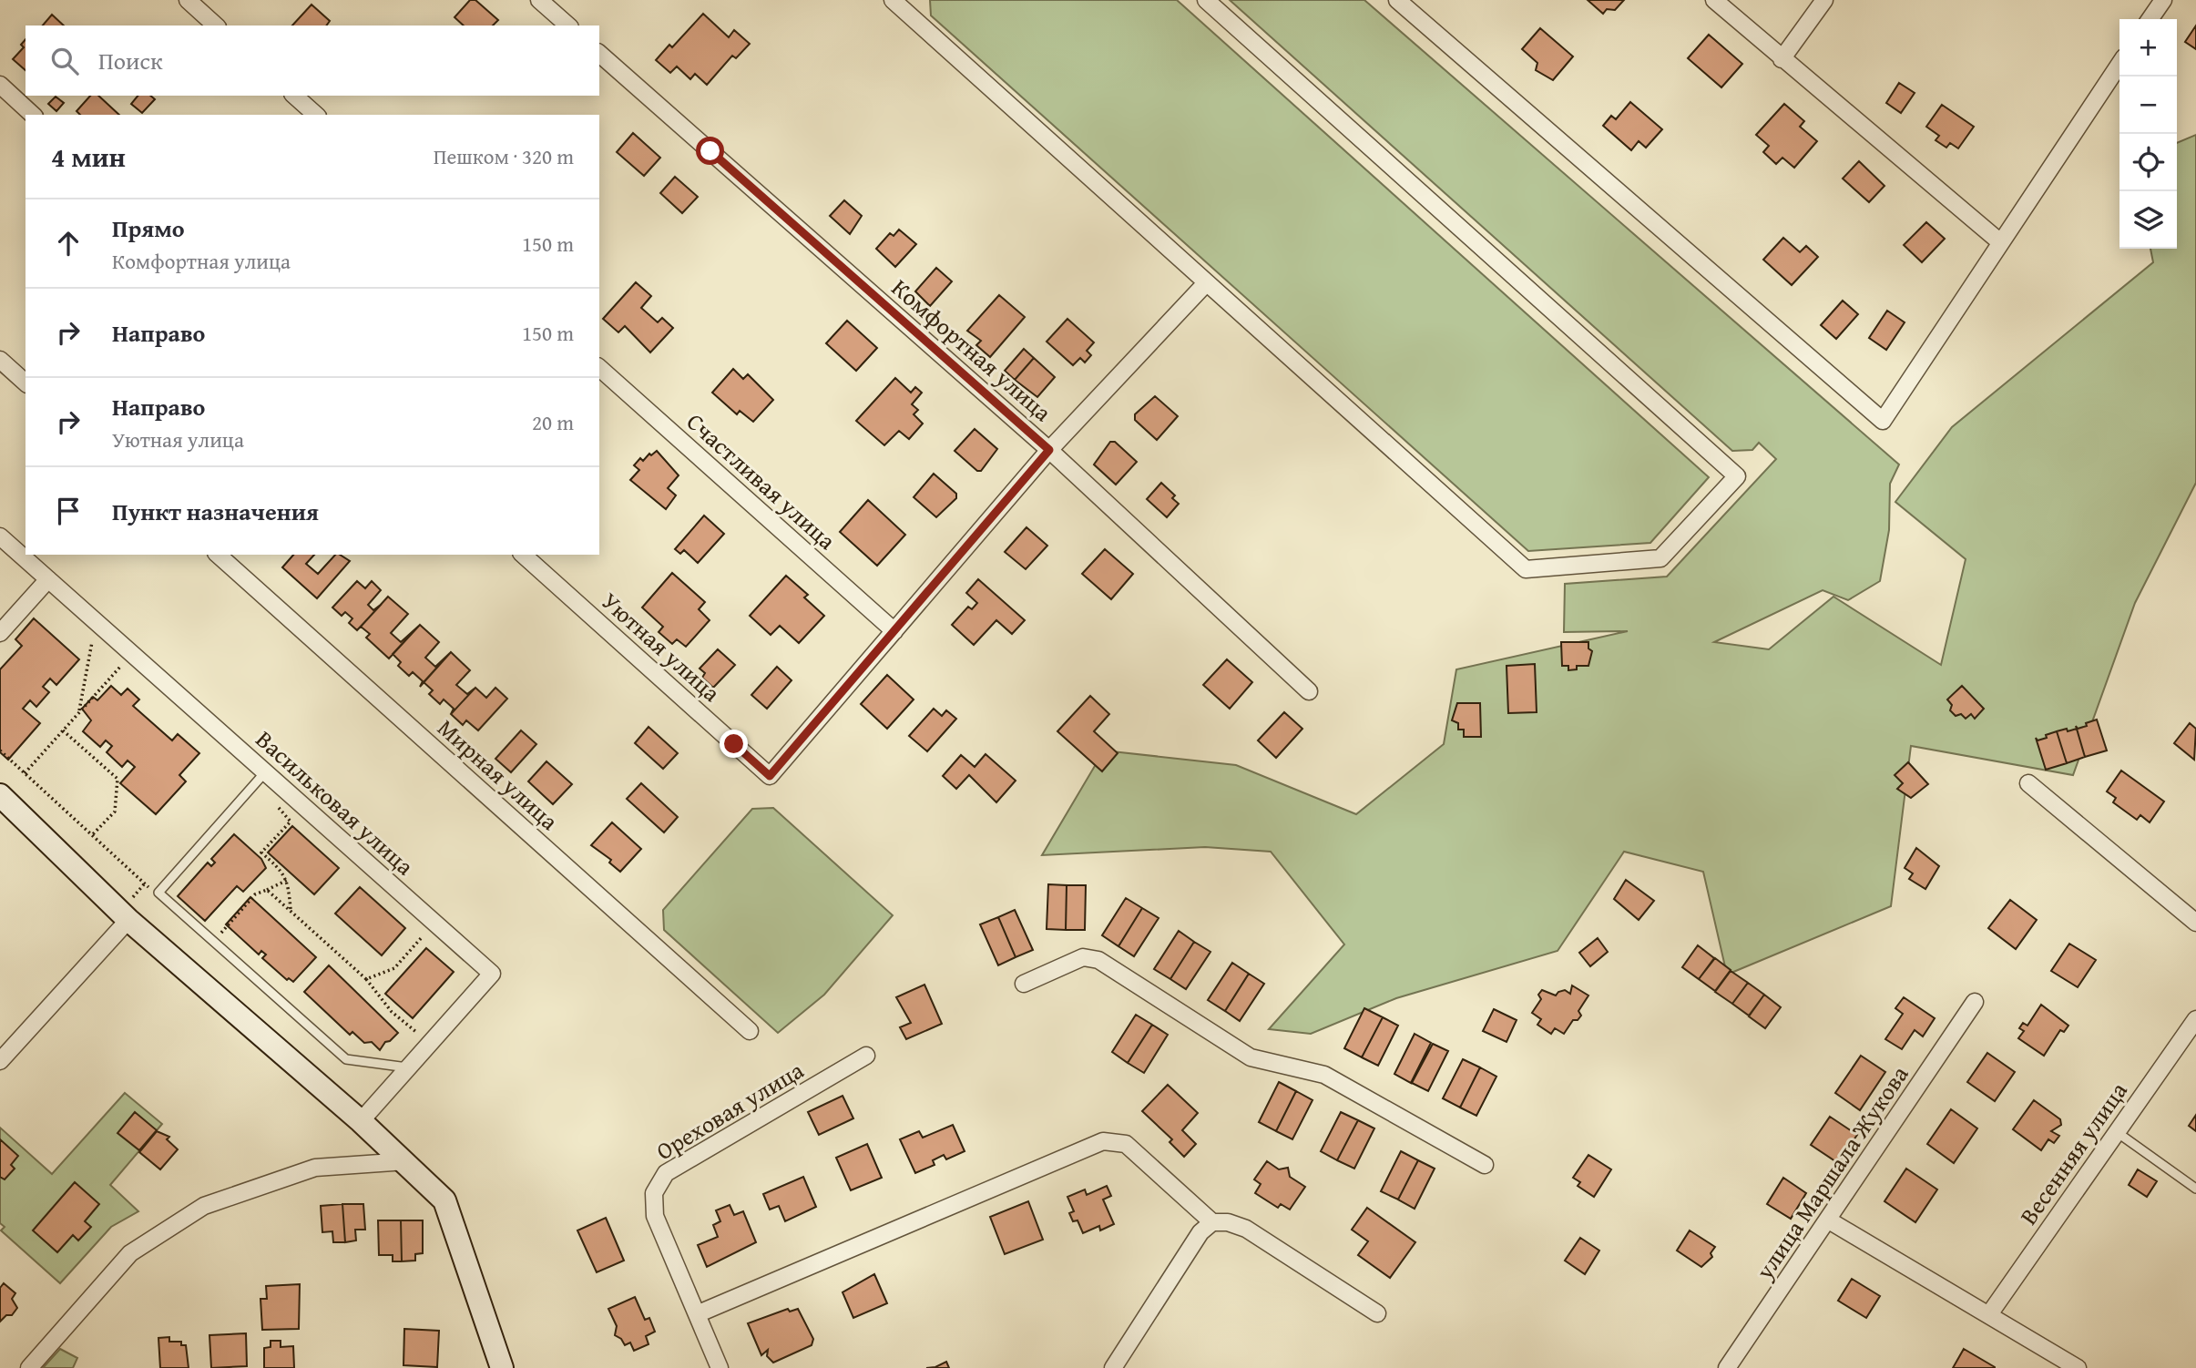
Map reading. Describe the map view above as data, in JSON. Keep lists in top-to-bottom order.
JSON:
{
  "streets": {
    "street": [
      "Комфортная улица",
      "Счастливая улица",
      "Уютная улица",
      "Мирная улица",
      "Васильковая улица",
      "Ореховая улица",
      "Весенняя улица",
      "улица Маршала Жукова"
    ]
  },
  "crossings": [
    ["Счастливая улица", "Уютная улица"]
  ],
  "page": {
    "map_buttons": ["+", "−"],
    "search": "Поиск",
    "heading": ["4 мин", "Пешком · 320 m"],
    "list": [
      ["Прямо", "Комфортная улица", "150 m"],
      ["Направо", "150 m"],
      ["Направо", "Уютная улица", "20 m"],
      "Пункт назначения"
    ]
  }
}
